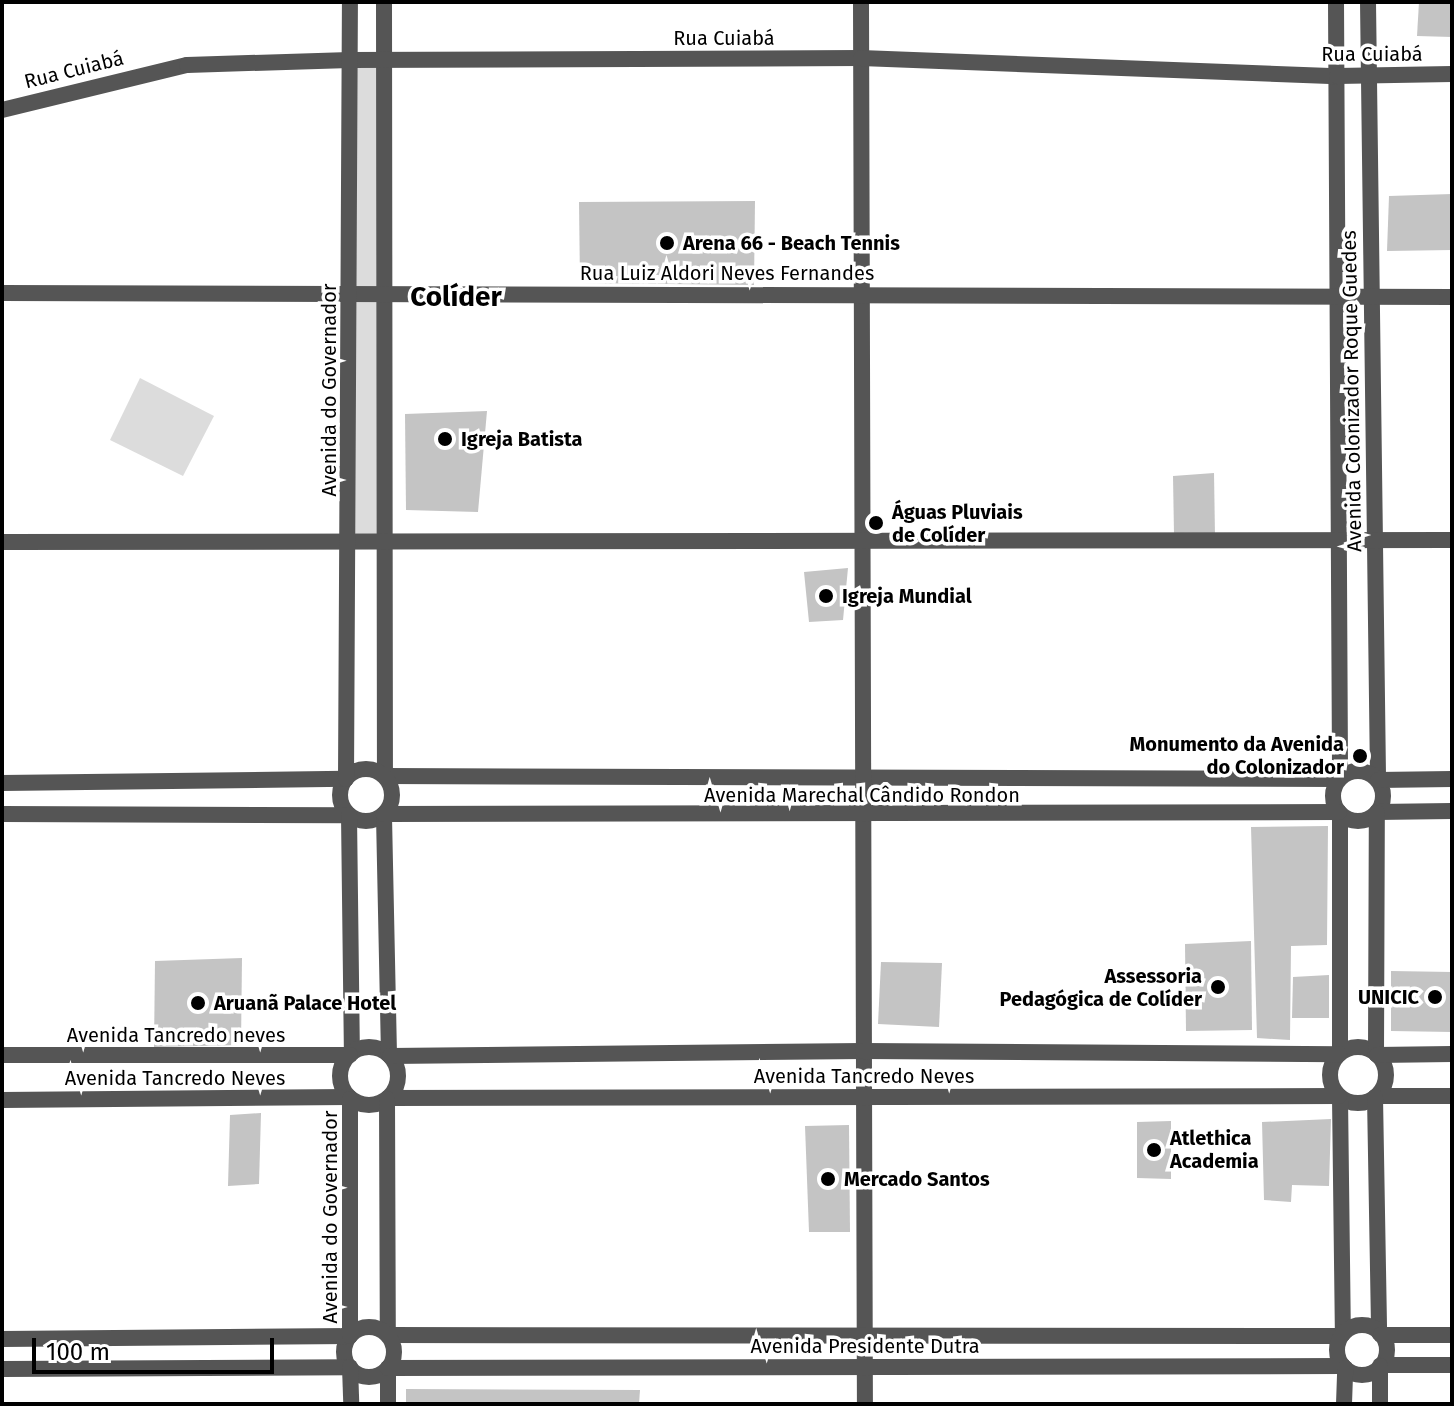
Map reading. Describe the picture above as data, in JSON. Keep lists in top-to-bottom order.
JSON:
{
  "streets": {
    "street": [
      "Rua Cuiabá",
      "Rua Luiz Aldori Neves Fernandes",
      "Avenida do Governador",
      "Avenida Colonizador Roque Guedes",
      "Avenida Marechal Cândido Rondon",
      "Avenida Tancredo neves",
      "Avenida Tancredo Neves",
      "Avenida Presidente Dutra"
    ]
  },
  "crossings": [
    ["Rua Cuiabá", "Avenida do Governador"],
    ["Rua Cuiabá", "Avenida Colonizador Roque Guedes"],
    ["Rua Luiz Aldori Neves Fernandes", "Avenida do Governador"],
    ["Rua Luiz Aldori Neves Fernandes", "Avenida Colonizador Roque Guedes"],
    ["Avenida do Governador", "Avenida Marechal Cândido Rondon"],
    ["Avenida do Governador", "Avenida Tancredo neves"],
    ["Avenida do Governador", "Avenida Tancredo Neves"],
    ["Avenida do Governador", "Avenida Presidente Dutra"],
    ["Avenida Colonizador Roque Guedes", "Avenida Marechal Cândido Rondon"],
    ["Avenida Tancredo neves", "Avenida Tancredo Neves"]
  ],
  "districts": ["Colíder"],
  "places": [
    "Arena 66 - Beach Tennis",
    "Igreja Batista",
    "Águas Pluviais de Colíder",
    "Igreja Mundial",
    "Monumento da Avenida do Colonizador",
    "Assessoria Pedagógica de Colíder",
    "UNICIC",
    "Aruanã Palace Hotel",
    "Atlethica Academia",
    "Mercado Santos"
  ],
  "scale_bar": "100 m"
}
